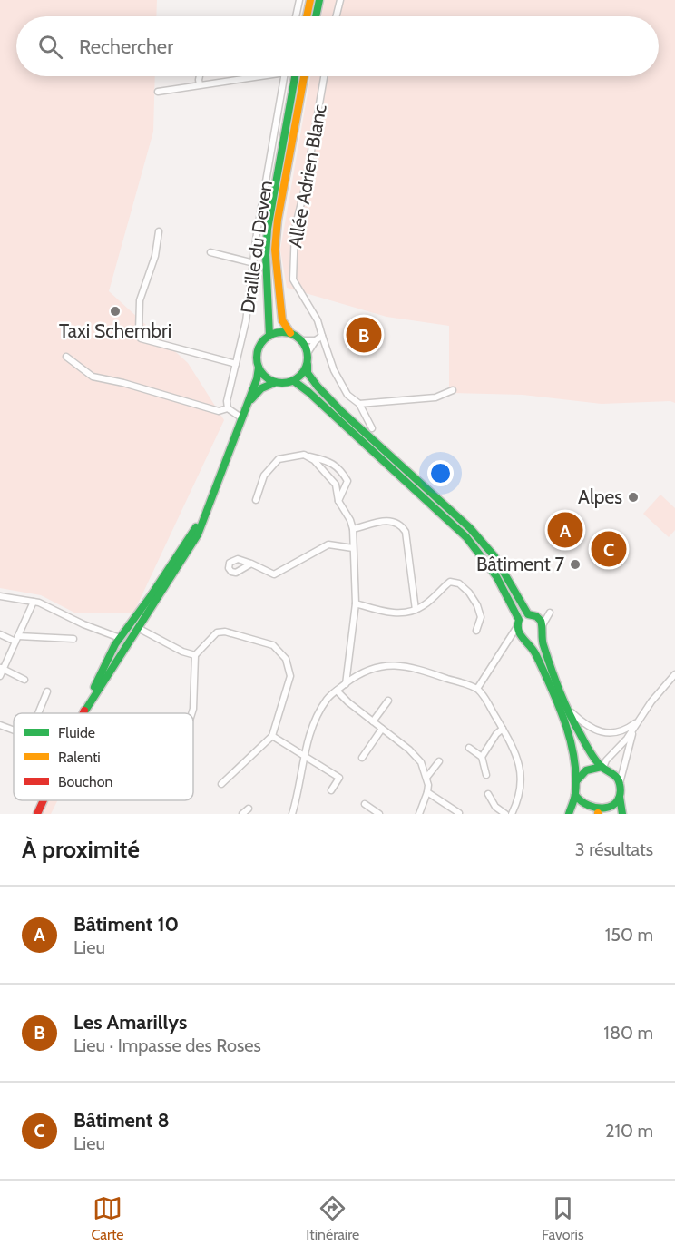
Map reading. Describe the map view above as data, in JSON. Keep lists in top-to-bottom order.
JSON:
{
  "streets": {
    "street": ["Allée Adrien Blanc", "Draille du Deven"]
  },
  "places": ["Taxi Schembri", "Alpes", "Bâtiment 7"],
  "legend": ["Fluide", "Ralenti", "Bouchon"],
  "page": {
    "search": "Rechercher",
    "pins": ["B", "A", "C"],
    "heading": ["À proximité", "3 résultats"],
    "list": [
      {
        "mark": "A",
        "name": "Bâtiment 10",
        "note": "Lieu",
        "value": "150 m"
      },
      {
        "mark": "B",
        "name": "Les Amarillys",
        "note": "Lieu · Impasse des Roses",
        "value": "180 m"
      },
      {
        "mark": "C",
        "name": "Bâtiment 8",
        "note": "Lieu",
        "value": "210 m"
      }
    ],
    "nav": ["Carte", "Itinéraire", "Favoris"]
  }
}
